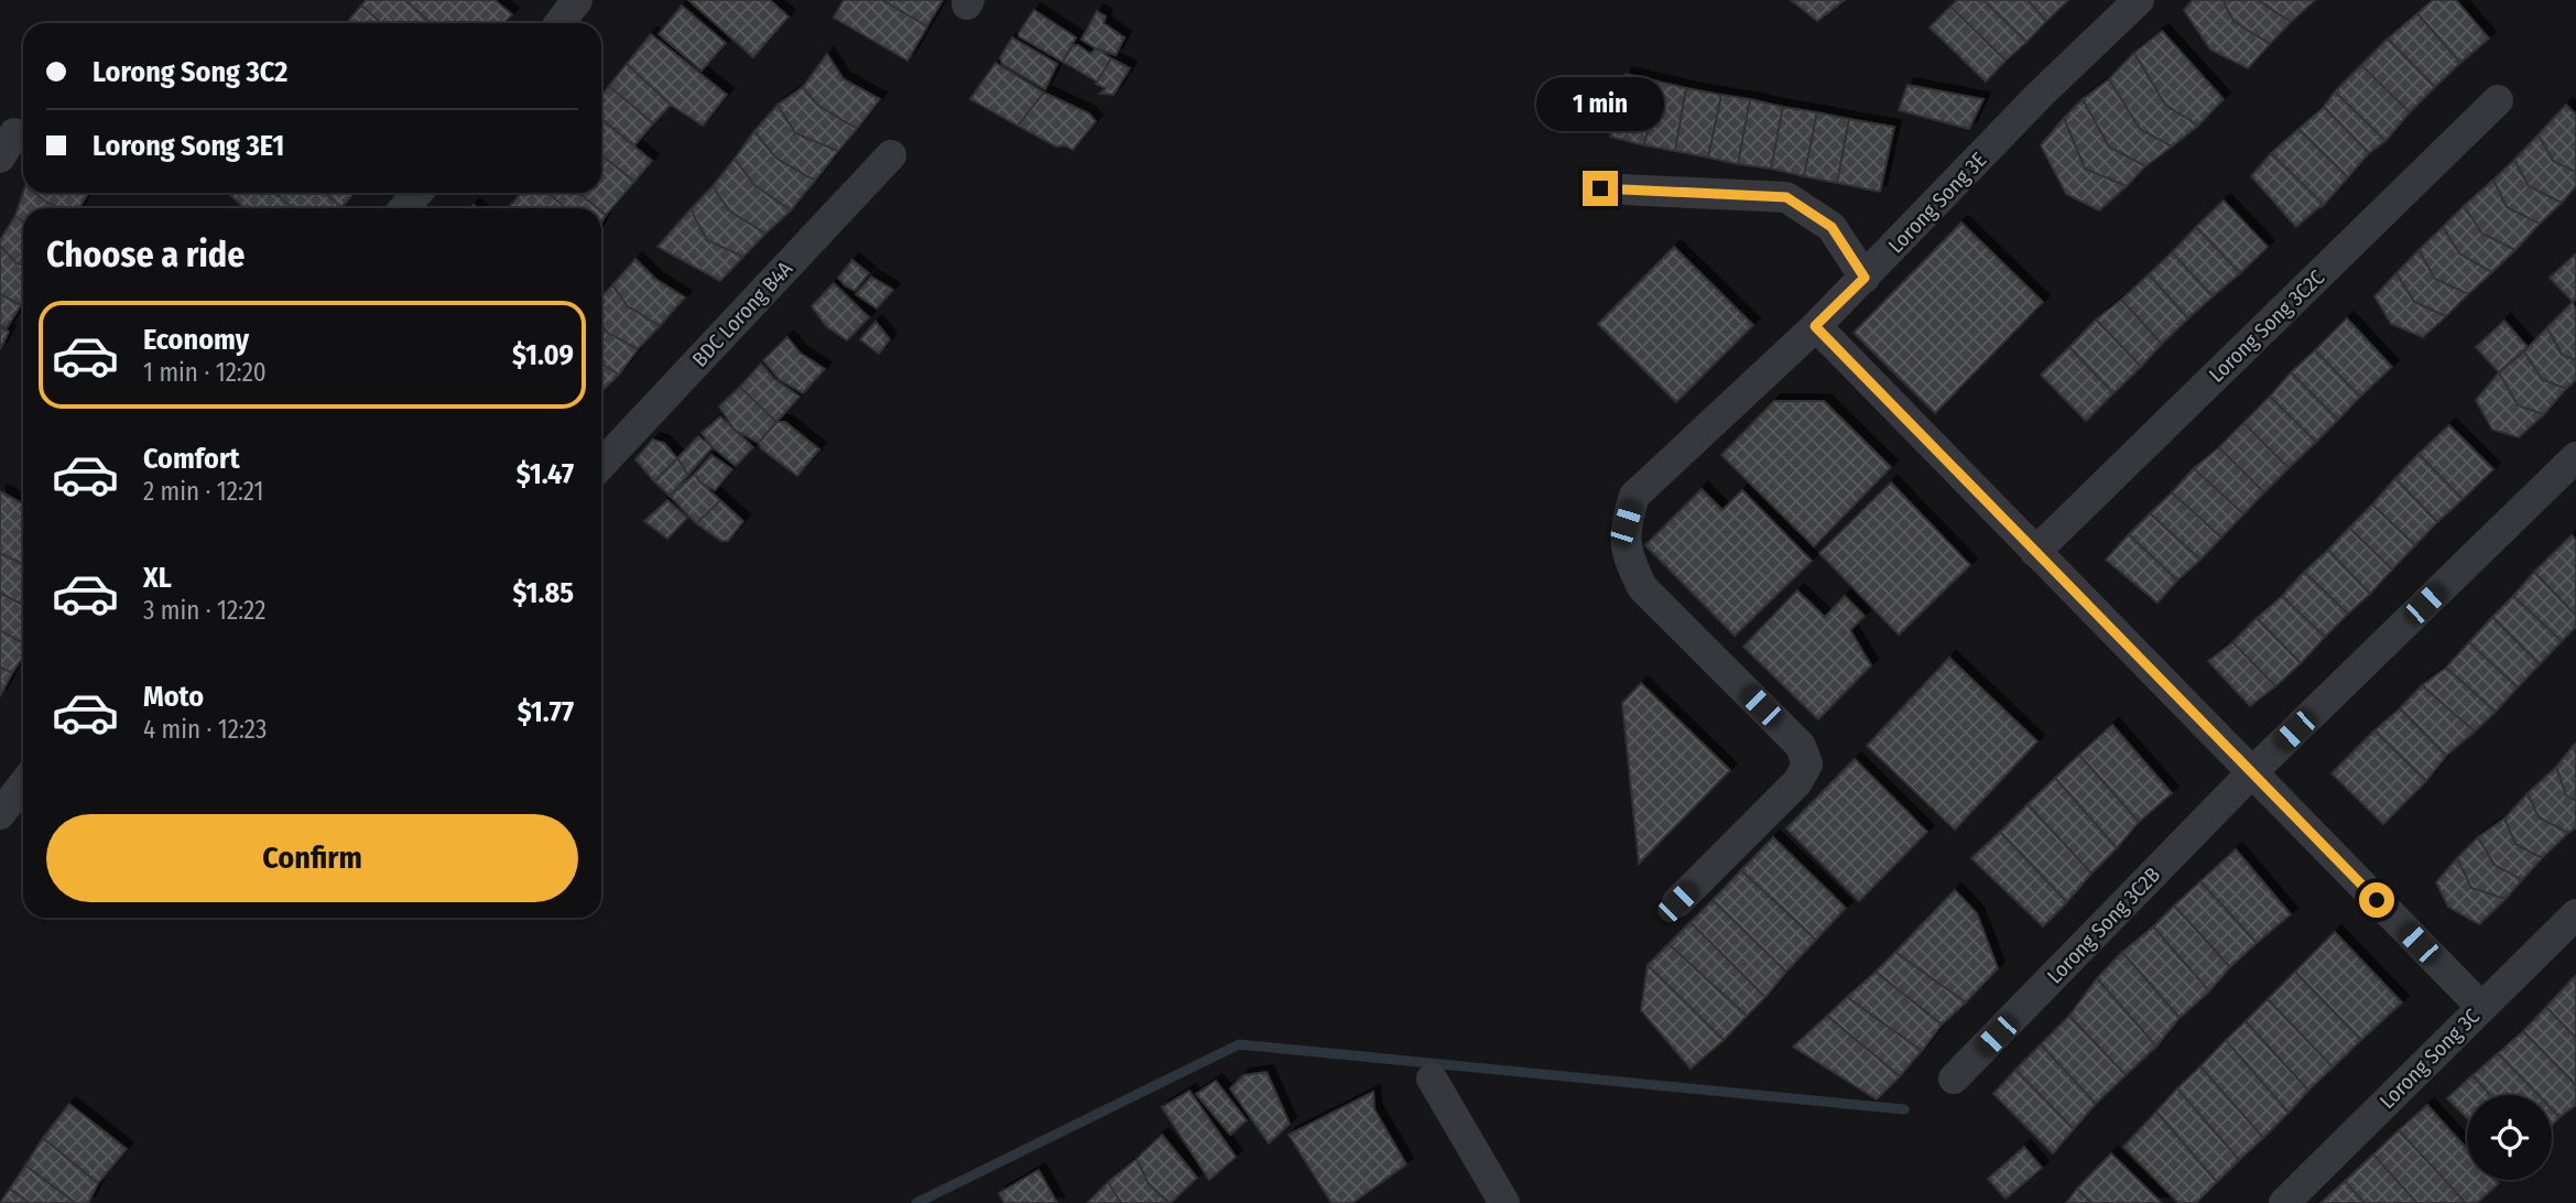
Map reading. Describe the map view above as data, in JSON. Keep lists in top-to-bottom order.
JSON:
{
  "streets": {
    "street": [
      "Lorong Song 3E",
      "BDC Lorong B4A",
      "Lorong Song 3C2C",
      "Lorong Song 3C2B",
      "Lorong Song 3C"
    ]
  },
  "page": {
    "banner": ["Lorong Song 3C2", "Lorong Song 3E1"],
    "bubble": "1 min",
    "heading": "Choose a ride",
    "list": [
      {
        "name": "Economy",
        "note": "1 min · 12:20",
        "value": "$1.09"
      },
      {
        "name": "Comfort",
        "note": "2 min · 12:21",
        "value": "$1.47"
      },
      {
        "name": "XL",
        "note": "3 min · 12:22",
        "value": "$1.85"
      },
      {
        "name": "Moto",
        "note": "4 min · 12:23",
        "value": "$1.77"
      }
    ],
    "buttons": "Confirm"
  }
}
